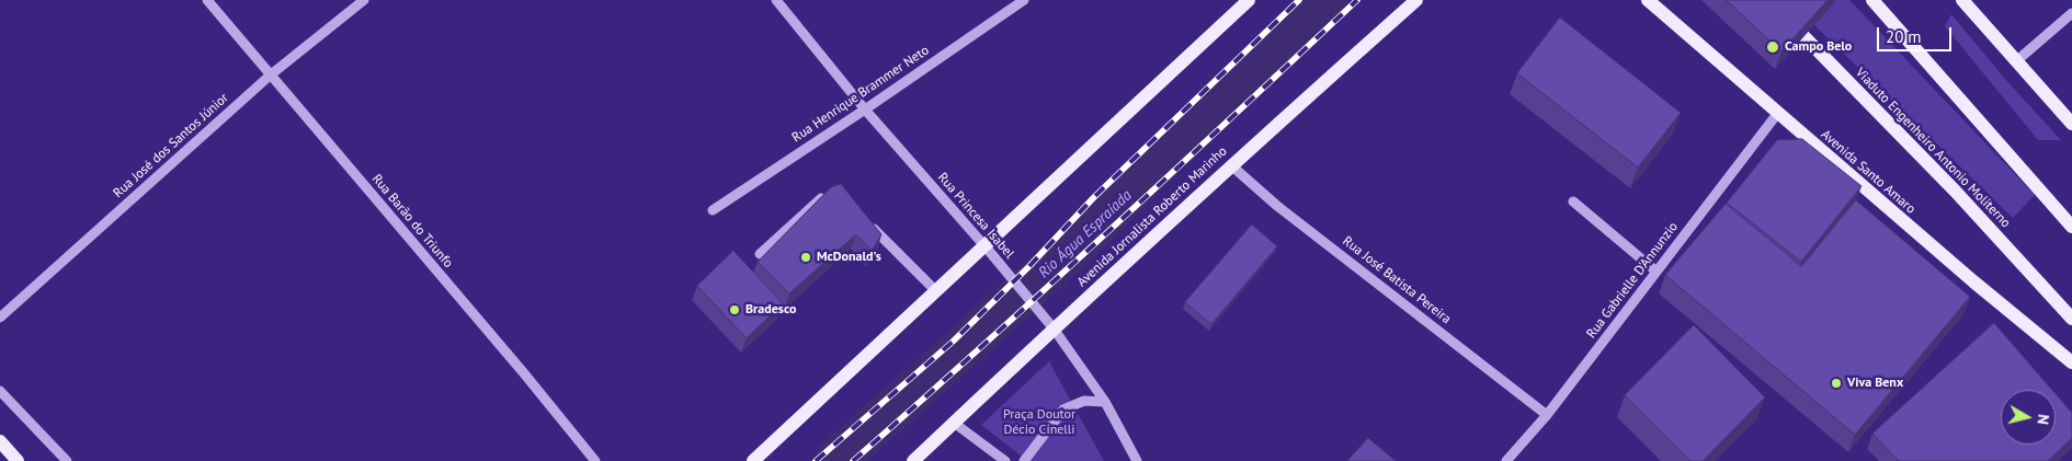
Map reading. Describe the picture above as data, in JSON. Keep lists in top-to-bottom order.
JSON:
{
  "streets": {
    "main road": ["Viaduto Engenheiro Antonio Moliterno", "Avenida Santo Amaro", "Avenida Jornalista Roberto Marinho"],
    "street": [
      "Rua Henrique Brammer Neto",
      "Rua José dos Santos Júnior",
      "Rua Princesa Isabel",
      "Rua Barão do Triunfo",
      "Rua José Batista Pereira",
      "Rua Gabrielle D'Annunzio"
    ]
  },
  "crossings": [
    ["Rua Henrique Brammer Neto", "Rua Princesa Isabel"],
    ["Rua José dos Santos Júnior", "Rua Barão do Triunfo"],
    ["Avenida Santo Amaro", "Rua Gabrielle D'Annunzio"],
    ["Rua Princesa Isabel", "Avenida Jornalista Roberto Marinho"],
    ["Avenida Jornalista Roberto Marinho", "Rua José Batista Pereira"],
    ["Rua José Batista Pereira", "Rua Gabrielle D'Annunzio"]
  ],
  "water": ["Rio Água Espraiada"],
  "parks": ["Praça Doutor Décio Cinelli"],
  "places": [
    "Campo Belo",
    "McDonald's",
    "Bradesco",
    "Viva Benx"
  ],
  "scale_bar": "20 m",
  "north": "right"
}
